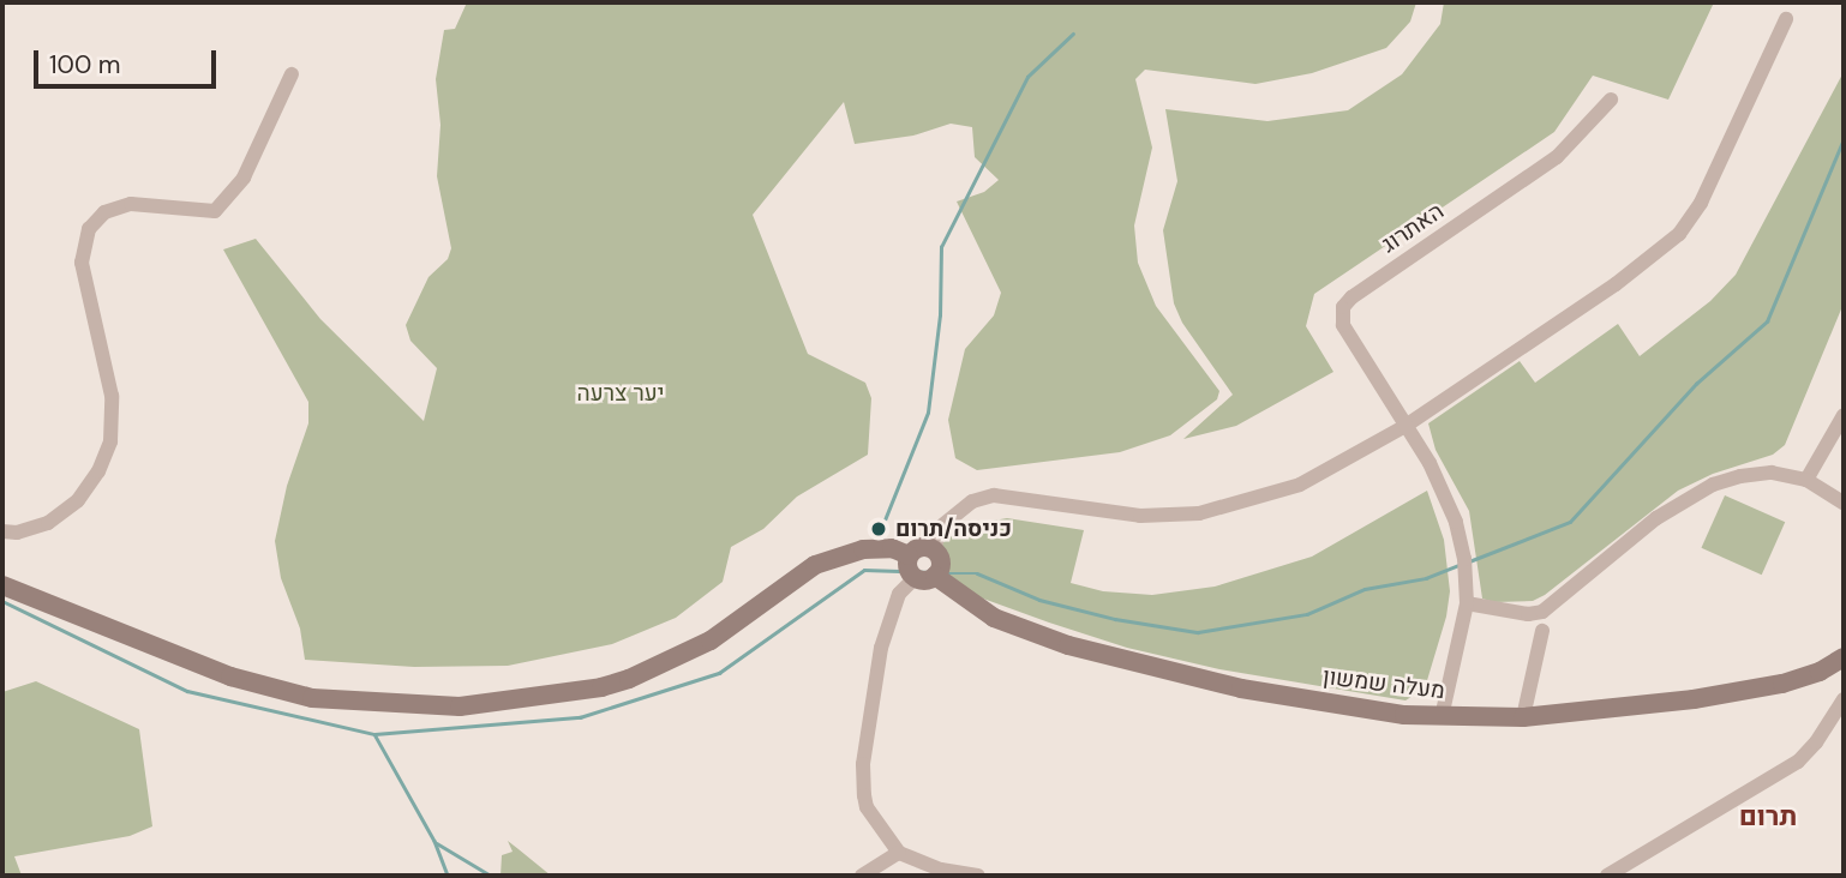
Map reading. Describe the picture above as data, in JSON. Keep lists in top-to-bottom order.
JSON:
{
  "streets": {
    "main road": ["מעלה שמשון"],
    "street": ["האתרוג"]
  },
  "districts": ["תרום"],
  "parks": ["יער צרעה"],
  "places": ["כניסה/תרום"],
  "scale_bar": "100 m"
}
